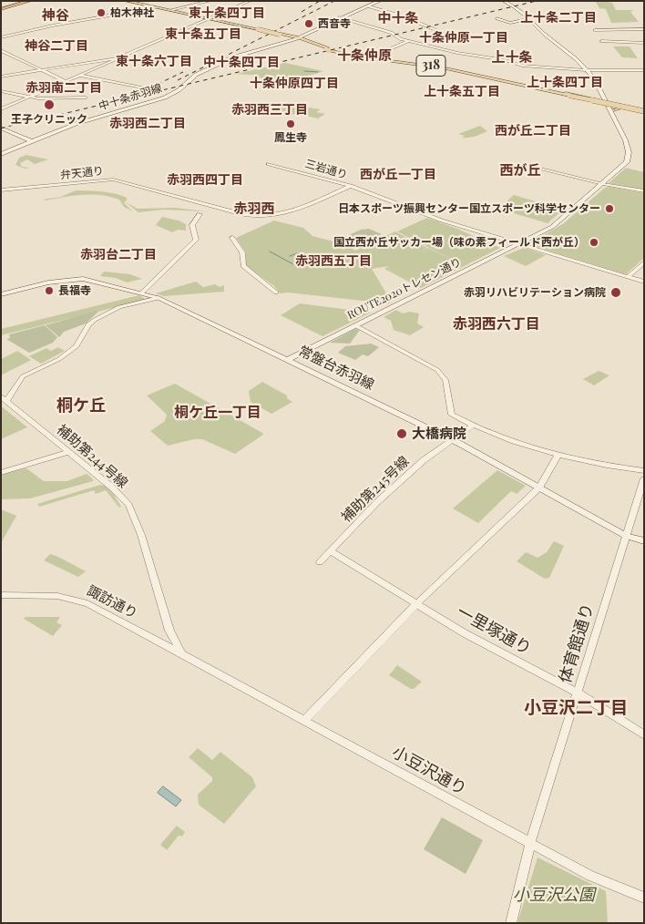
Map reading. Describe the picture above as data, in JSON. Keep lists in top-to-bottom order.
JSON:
{
  "streets": {
    "main road": [
      "318",
      "中十条赤羽線",
      "ROUTE2020トレセン通り",
      "常盤台赤羽線"
    ],
    "street": [
      "三岩通り",
      "弁天通り",
      "補助第244号線",
      "補助第245号線",
      "諏訪通り",
      "一里塚通り",
      "体育館通り",
      "小豆沢通り"
    ]
  },
  "crossings": [
    ["318", "中十条赤羽線"],
    ["三岩通り", "弁天通り"],
    ["三岩通り", "ROUTE2020トレセン通り"],
    ["ROUTE2020トレセン通り", "常盤台赤羽線"],
    ["常盤台赤羽線", "補助第245号線"],
    ["常盤台赤羽線", "体育館通り"],
    ["補助第244号線", "諏訪通り"],
    ["補助第245号線", "一里塚通り"],
    ["諏訪通り", "小豆沢通り"],
    ["一里塚通り", "体育館通り"],
    ["体育館通り", "小豆沢通り"]
  ],
  "districts": [
    "東十条四丁目",
    "神谷",
    "中十条",
    "上十条二丁目",
    "東十条五丁目",
    "十条仲原一丁目",
    "神谷二丁目",
    "十条仲原",
    "上十条",
    "東十条六丁目",
    "中十条四丁目",
    "上十条四丁目",
    "十条仲原四丁目",
    "赤羽南二丁目",
    "上十条五丁目",
    "赤羽西三丁目",
    "赤羽西二丁目",
    "西が丘二丁目",
    "西が丘",
    "西が丘一丁目",
    "赤羽西四丁目",
    "赤羽西",
    "赤羽台二丁目",
    "赤羽西五丁目",
    "赤羽西六丁目",
    "桐ケ丘",
    "桐ケ丘一丁目",
    "小豆沢二丁目"
  ],
  "parks": ["小豆沢公園"],
  "places": [
    "柏木神社",
    "西音寺",
    "王子クリニック",
    "鳳生寺",
    "日本スポーツ振興センター国立スポーツ科学センター",
    "国立西が丘サッカー場（味の素フィールド西が丘）",
    "長福寺",
    "赤羽リハビリテーション病院",
    "大橋病院"
  ]
}
